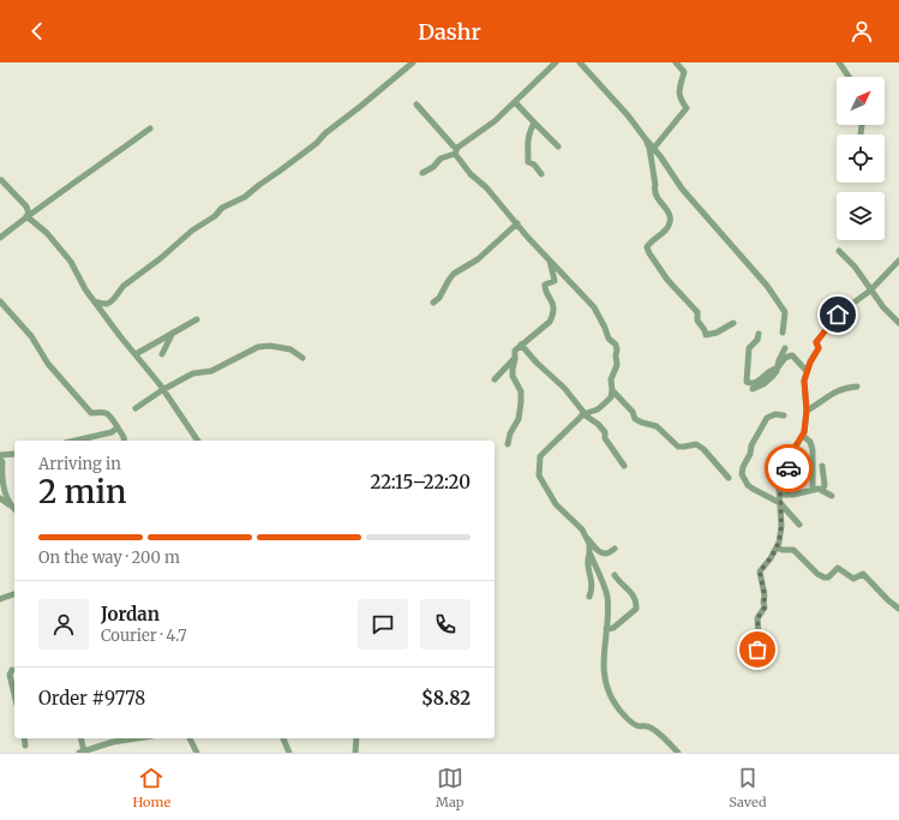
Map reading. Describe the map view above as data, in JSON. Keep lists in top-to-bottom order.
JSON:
{
  "north": "top right",
  "page": {
    "header": "Dashr",
    "heading": ["2 min", "Arriving in", "22:15–22:20"],
    "panel": [
      "Jordan",
      "Courier · 4.7",
      "Order #9778",
      "$8.82"
    ],
    "bar": "On the way · 200 m",
    "tabs": ["Home", "Map", "Saved"]
  }
}
